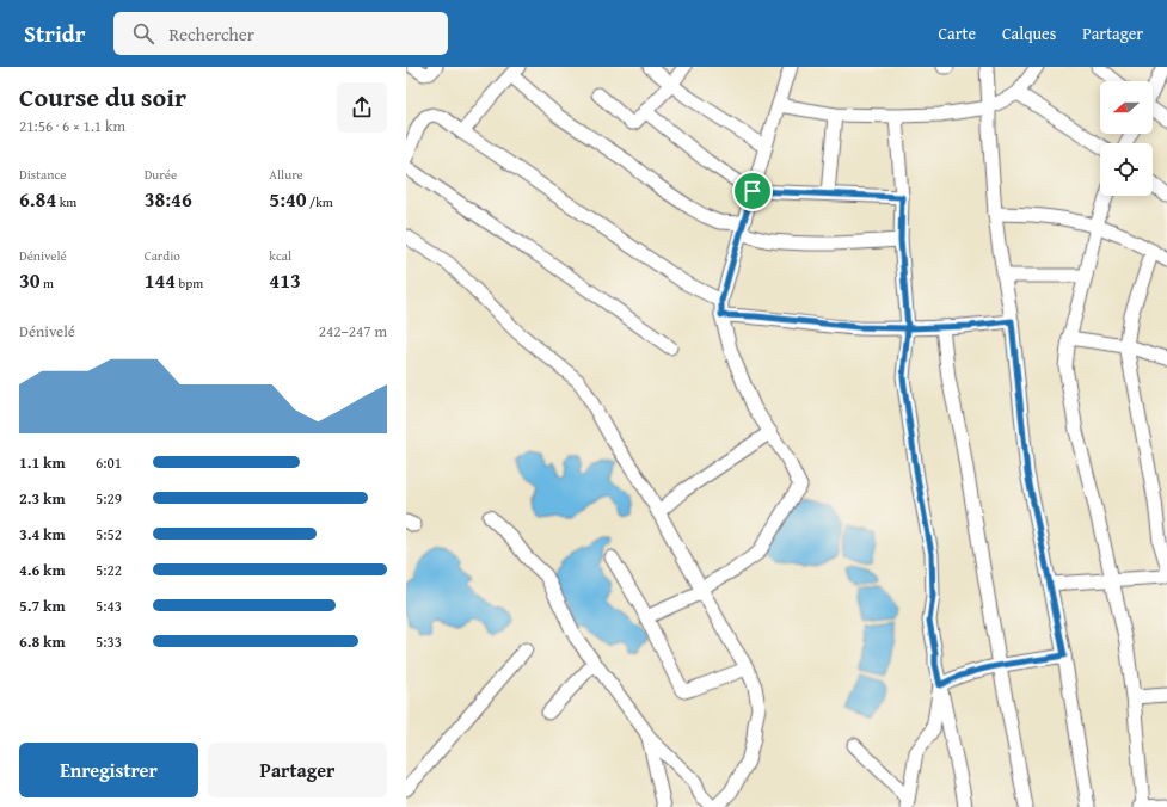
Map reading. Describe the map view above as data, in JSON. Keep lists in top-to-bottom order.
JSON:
{
  "north": "left",
  "page": {
    "header": "Stridr",
    "search": "Rechercher",
    "nav": ["Carte", "Calques", "Partager"],
    "heading": ["Course du soir", "21:56 · 6 × 1.1 km"],
    "stats": [
      ["Distance", "6.84 km"],
      ["Durée", "38:46"],
      ["Allure", "5:40 /km"],
      ["Dénivelé", "30 m"],
      ["Cardio", "144 bpm"],
      ["kcal", "413"]
    ],
    "chart": ["Dénivelé", "242–247 m"],
    "list": [
      {
        "name": "1.1 km",
        "note": "6:01"
      },
      {
        "name": "2.3 km",
        "note": "5:29"
      },
      {
        "name": "3.4 km",
        "note": "5:52"
      },
      {
        "name": "4.6 km",
        "note": "5:22"
      },
      {
        "name": "5.7 km",
        "note": "5:43"
      },
      {
        "name": "6.8 km",
        "note": "5:33"
      }
    ],
    "buttons": ["Enregistrer", "Partager"]
  }
}
